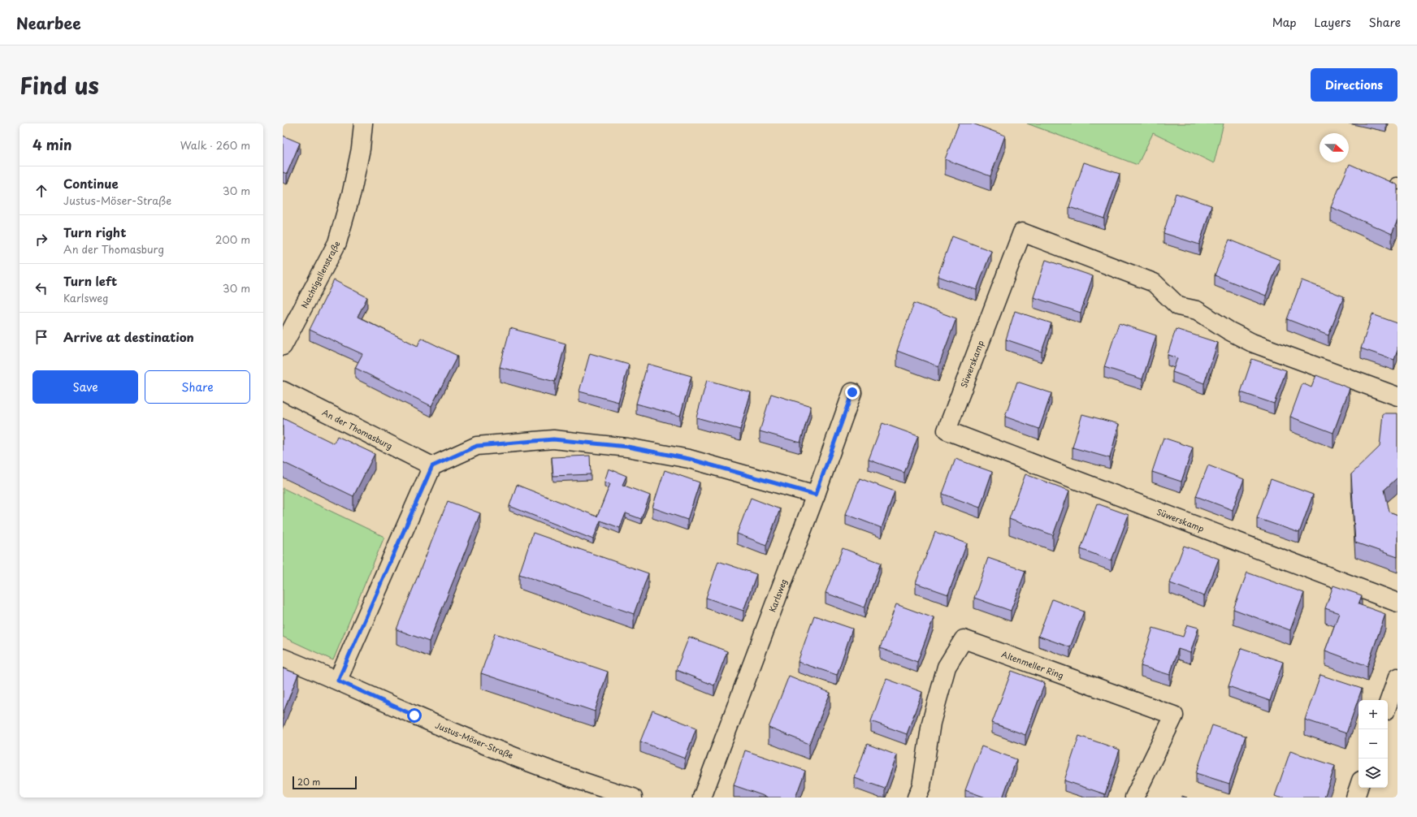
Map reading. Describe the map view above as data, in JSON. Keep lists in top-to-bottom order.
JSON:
{
  "streets": {
    "street": [
      "Nachtigallenstraße",
      "Süwerskamp",
      "An der Thomasburg",
      "Karlsweg",
      "Altenmeller Ring",
      "Justus-Möser-Straße"
    ]
  },
  "scale_bar": "20 m",
  "north": "right",
  "page": {
    "header": "Nearbee",
    "nav": ["Map", "Layers", "Share"],
    "title": "Find us",
    "buttons": [
      "Directions",
      ["Save", "Share"]
    ],
    "heading": ["4 min", "Walk · 260 m"],
    "list": [
      ["Continue", "Justus-Möser-Straße", "30 m"],
      ["Turn right", "An der Thomasburg", "200 m"],
      ["Turn left", "Karlsweg", "30 m"],
      "Arrive at destination"
    ],
    "map_buttons": ["+", "−"],
    "scale": "20 m"
  }
}
